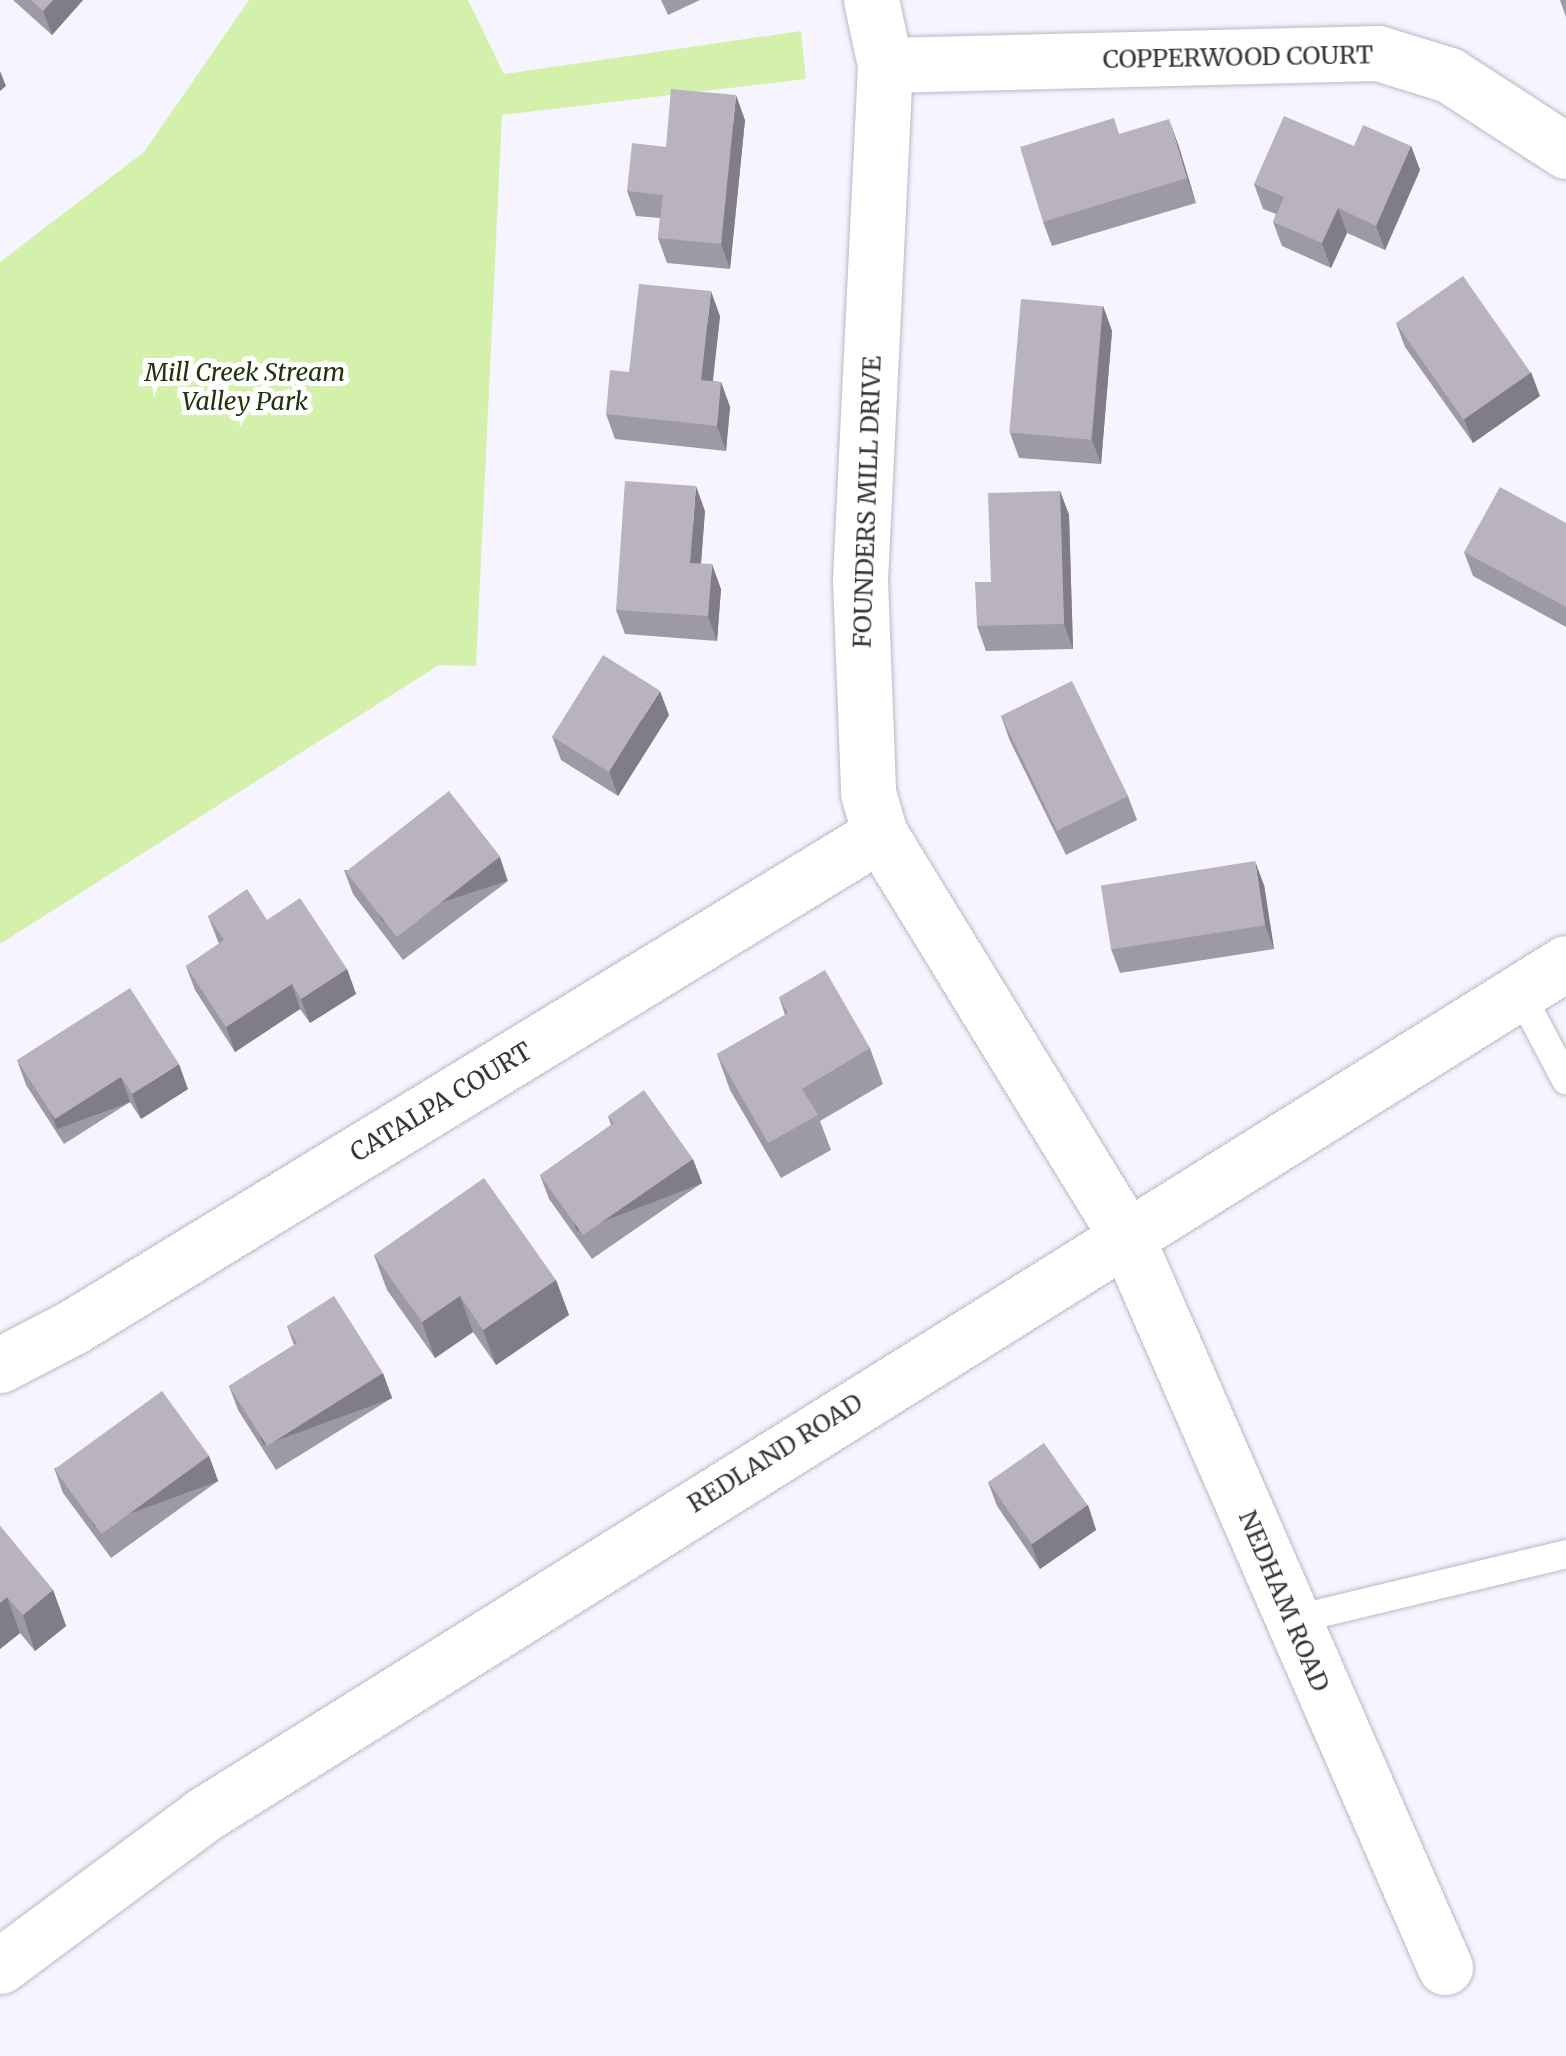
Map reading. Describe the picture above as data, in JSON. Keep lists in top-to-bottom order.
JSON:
{
  "streets": {
    "street": [
      "COPPERWOOD COURT",
      "FOUNDERS MILL DRIVE",
      "CATALPA COURT",
      "REDLAND ROAD",
      "NEDHAM ROAD"
    ]
  },
  "crossings": [
    ["COPPERWOOD COURT", "FOUNDERS MILL DRIVE"],
    ["FOUNDERS MILL DRIVE", "CATALPA COURT"],
    ["FOUNDERS MILL DRIVE", "REDLAND ROAD"],
    ["FOUNDERS MILL DRIVE", "NEDHAM ROAD"],
    ["REDLAND ROAD", "NEDHAM ROAD"]
  ],
  "parks": ["Mill Creek Stream Valley Park"]
}
